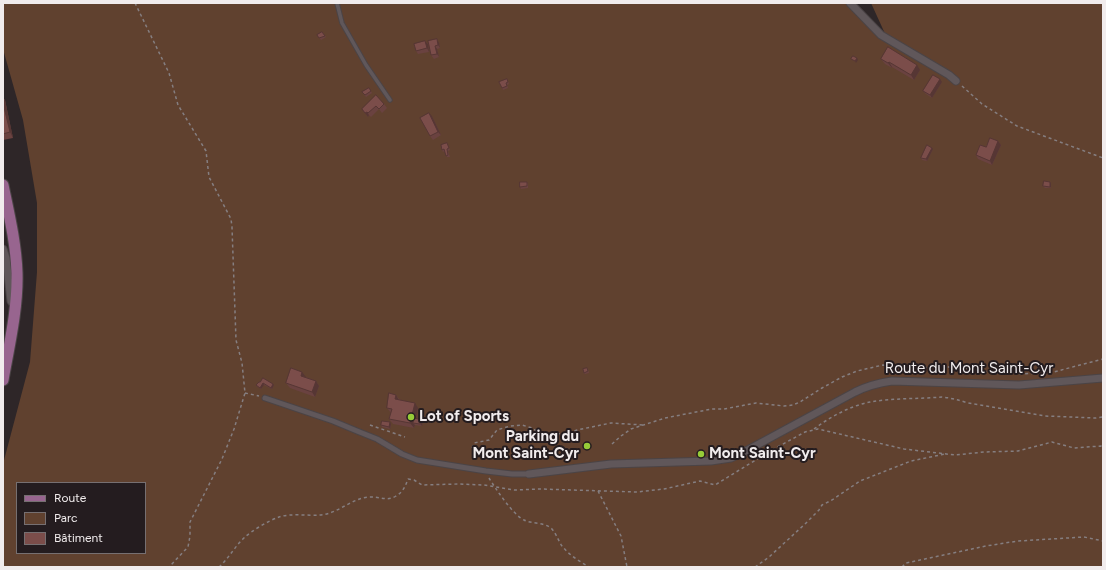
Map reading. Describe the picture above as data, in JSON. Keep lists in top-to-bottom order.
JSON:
{
  "streets": {
    "street": ["Route du Mont Saint-Cyr"]
  },
  "places": ["Lot of Sports", "Parking du Mont Saint-Cyr", "Mont Saint-Cyr"],
  "legend": ["Route", "Parc", "Bâtiment"]
}
